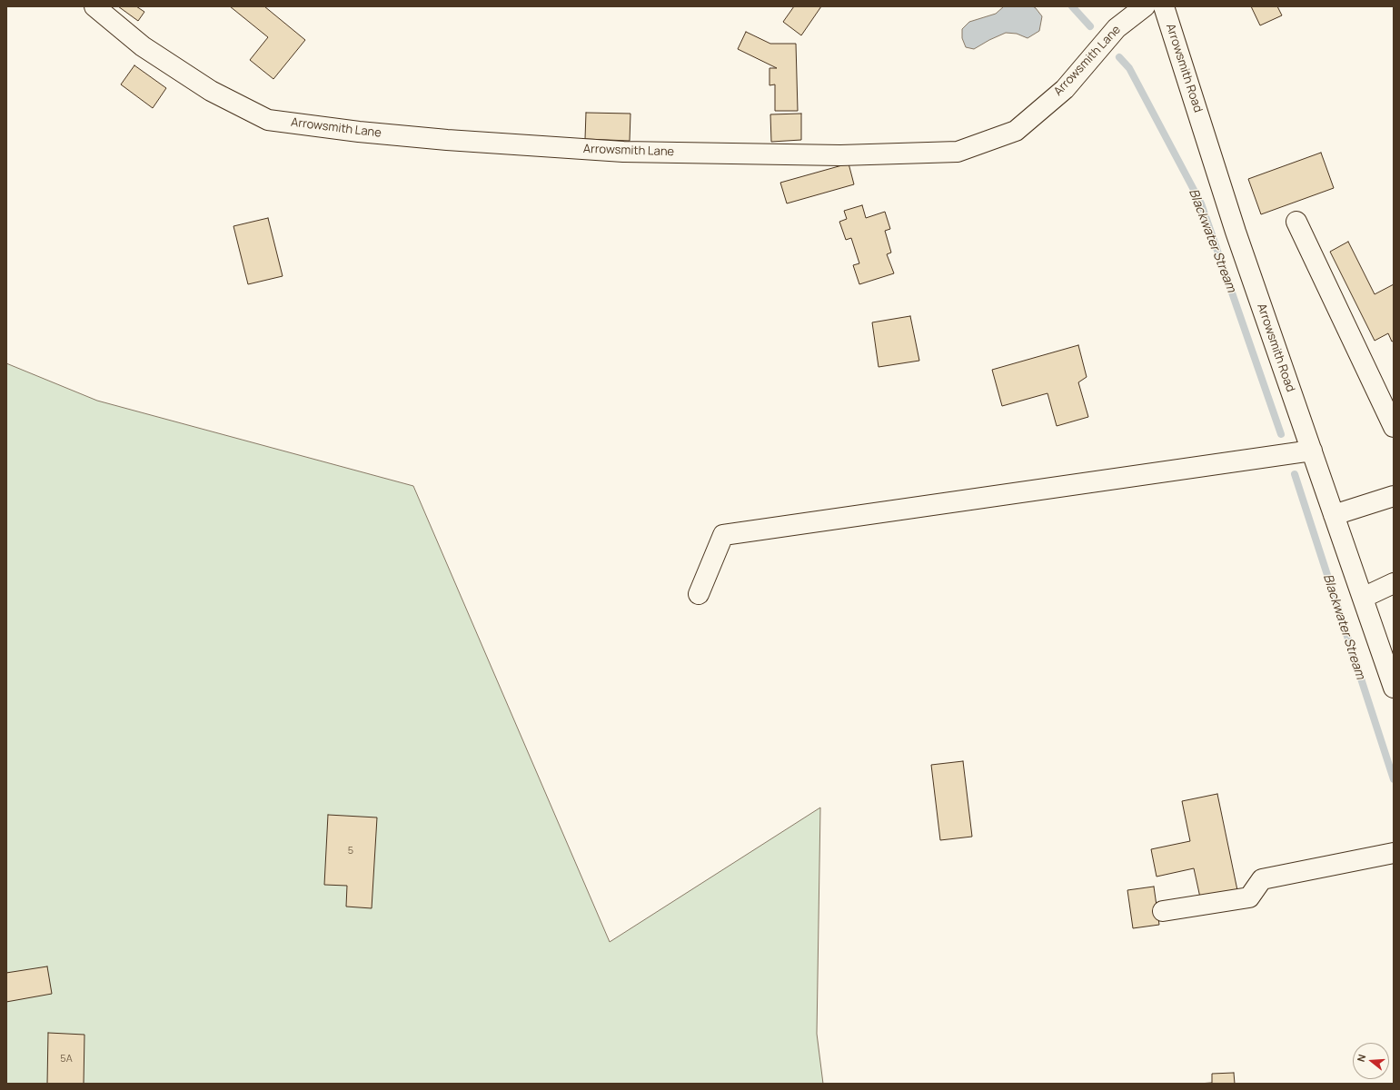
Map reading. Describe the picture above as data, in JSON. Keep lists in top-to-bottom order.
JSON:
{
  "streets": {
    "street": ["Arrowsmith Lane", "Arrowsmith Road"]
  },
  "water": ["Blackwater Stream"],
  "house_numbers": ["5", "5A"],
  "north": "left"
}
